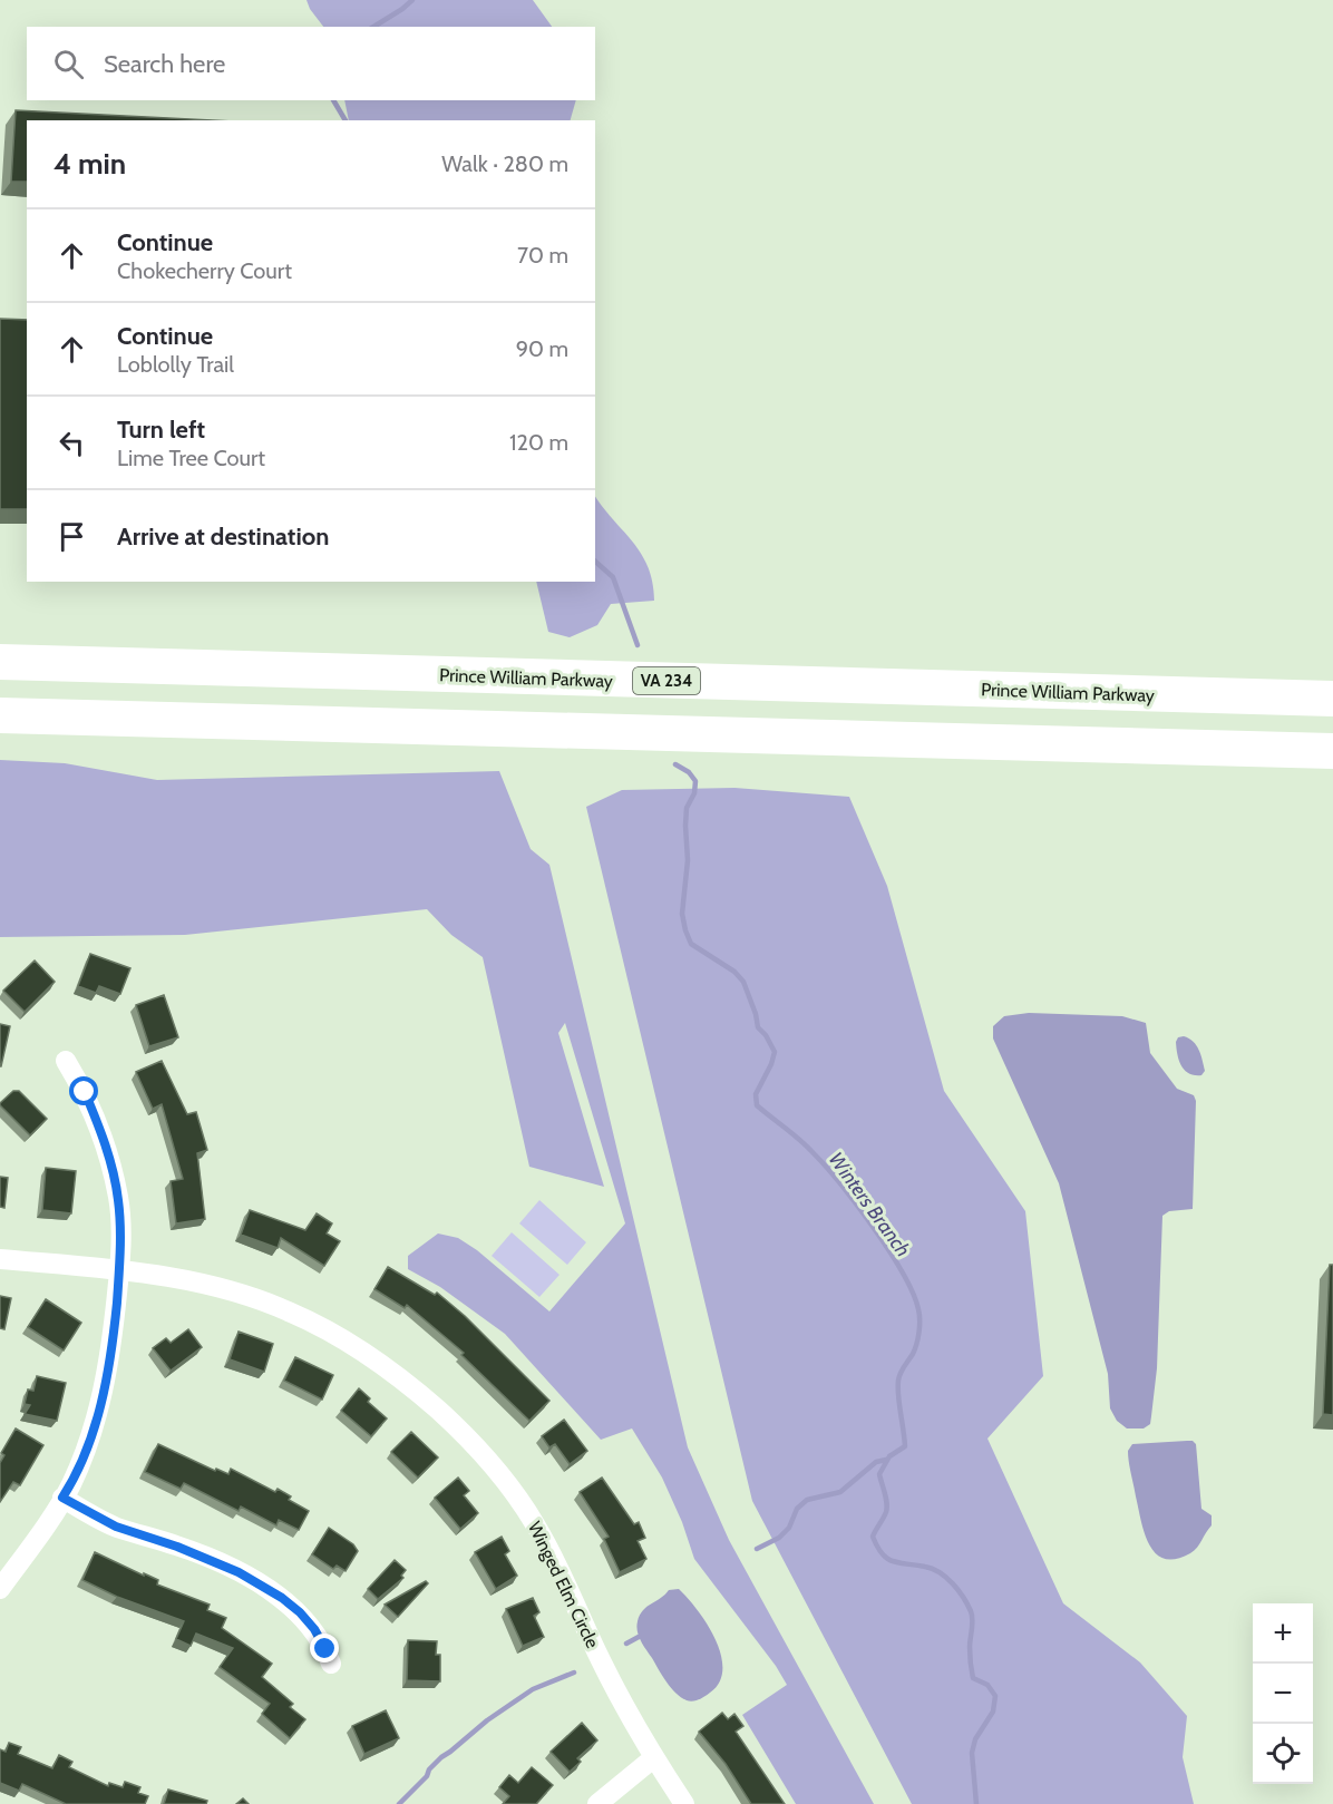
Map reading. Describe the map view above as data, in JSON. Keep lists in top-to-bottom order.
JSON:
{
  "streets": {
    "highway": ["Prince William Parkway", "VA 234"],
    "street": ["Winged Elm Circle"]
  },
  "water": ["Winters Branch"],
  "page": {
    "search": "Search here",
    "heading": ["4 min", "Walk · 280 m"],
    "list": [
      ["Continue", "Chokecherry Court", "70 m"],
      ["Continue", "Loblolly Trail", "90 m"],
      ["Turn left", "Lime Tree Court", "120 m"],
      "Arrive at destination"
    ],
    "map_buttons": ["+", "−"]
  }
}
